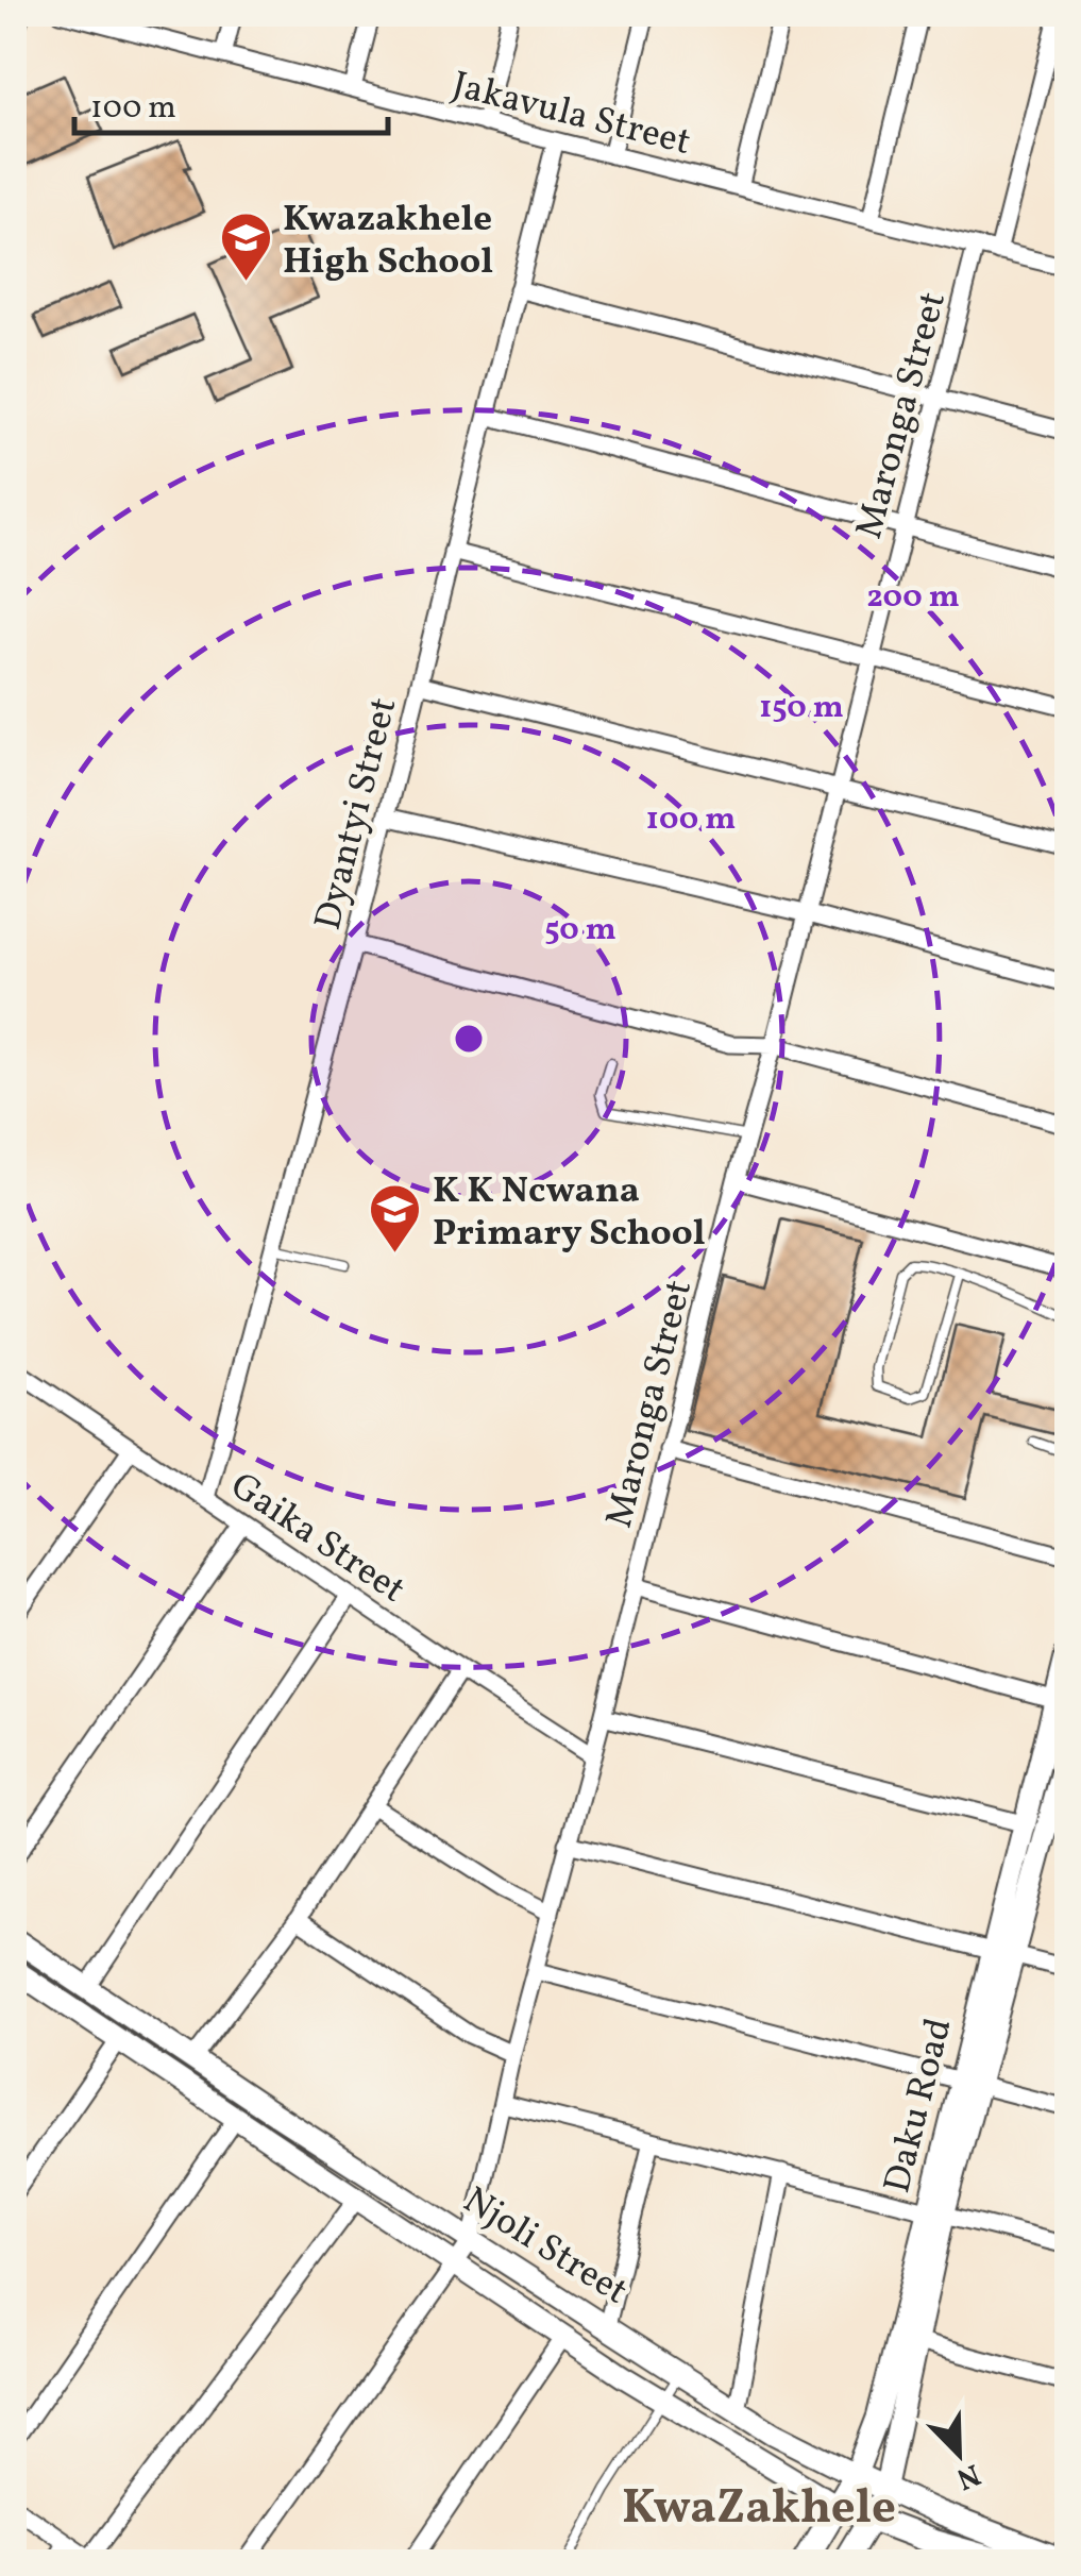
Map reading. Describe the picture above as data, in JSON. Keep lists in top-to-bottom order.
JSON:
{
  "streets": {
    "main road": ["Daku Road", "Njoli Street"],
    "street": [
      "Jakavula Street",
      "Maronga Street",
      "Dyantyi Street",
      "Gaika Street"
    ]
  },
  "crossings": [
    ["Jakavula Street", "Maronga Street"],
    ["Jakavula Street", "Dyantyi Street"],
    ["Maronga Street", "Gaika Street"],
    ["Maronga Street", "Njoli Street"],
    ["Dyantyi Street", "Gaika Street"],
    ["Daku Road", "Njoli Street"]
  ],
  "districts": ["KwaZakhele"],
  "places": {
    "school or university": ["Kwazakhele High School", "K K Ncwana Primary School"]
  },
  "scale_bar": "100 m",
  "north": "bottom right",
  "rings": [
    "200 m",
    "150 m",
    "100 m",
    "50 m"
  ]
}
